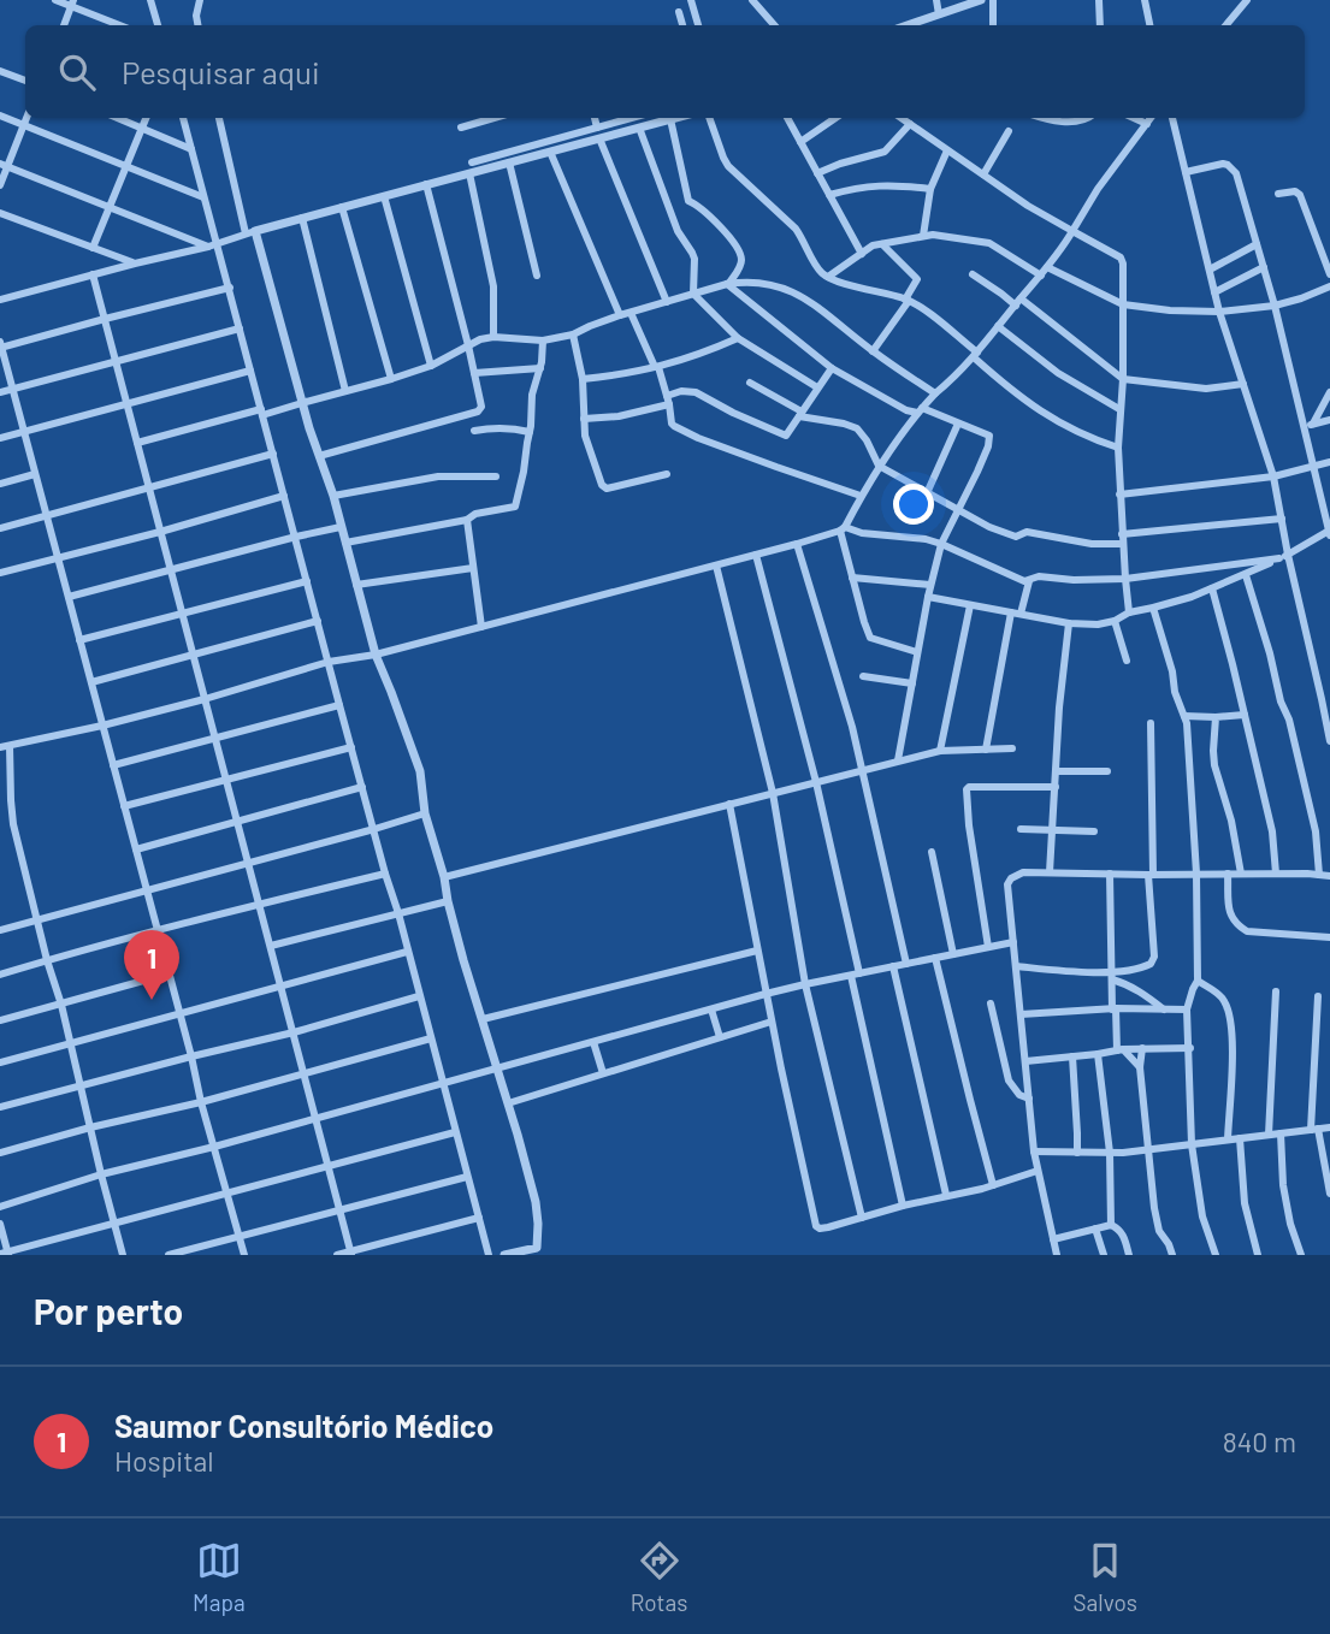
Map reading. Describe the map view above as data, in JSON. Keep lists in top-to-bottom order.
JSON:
{
  "page": {
    "search": "Pesquisar aqui",
    "pins": "1",
    "heading": "Por perto",
    "list": [
      {
        "mark": "1",
        "name": "Saumor Consultório Médico",
        "note": "Hospital",
        "value": "840 m"
      }
    ],
    "nav": ["Mapa", "Rotas", "Salvos"]
  }
}
